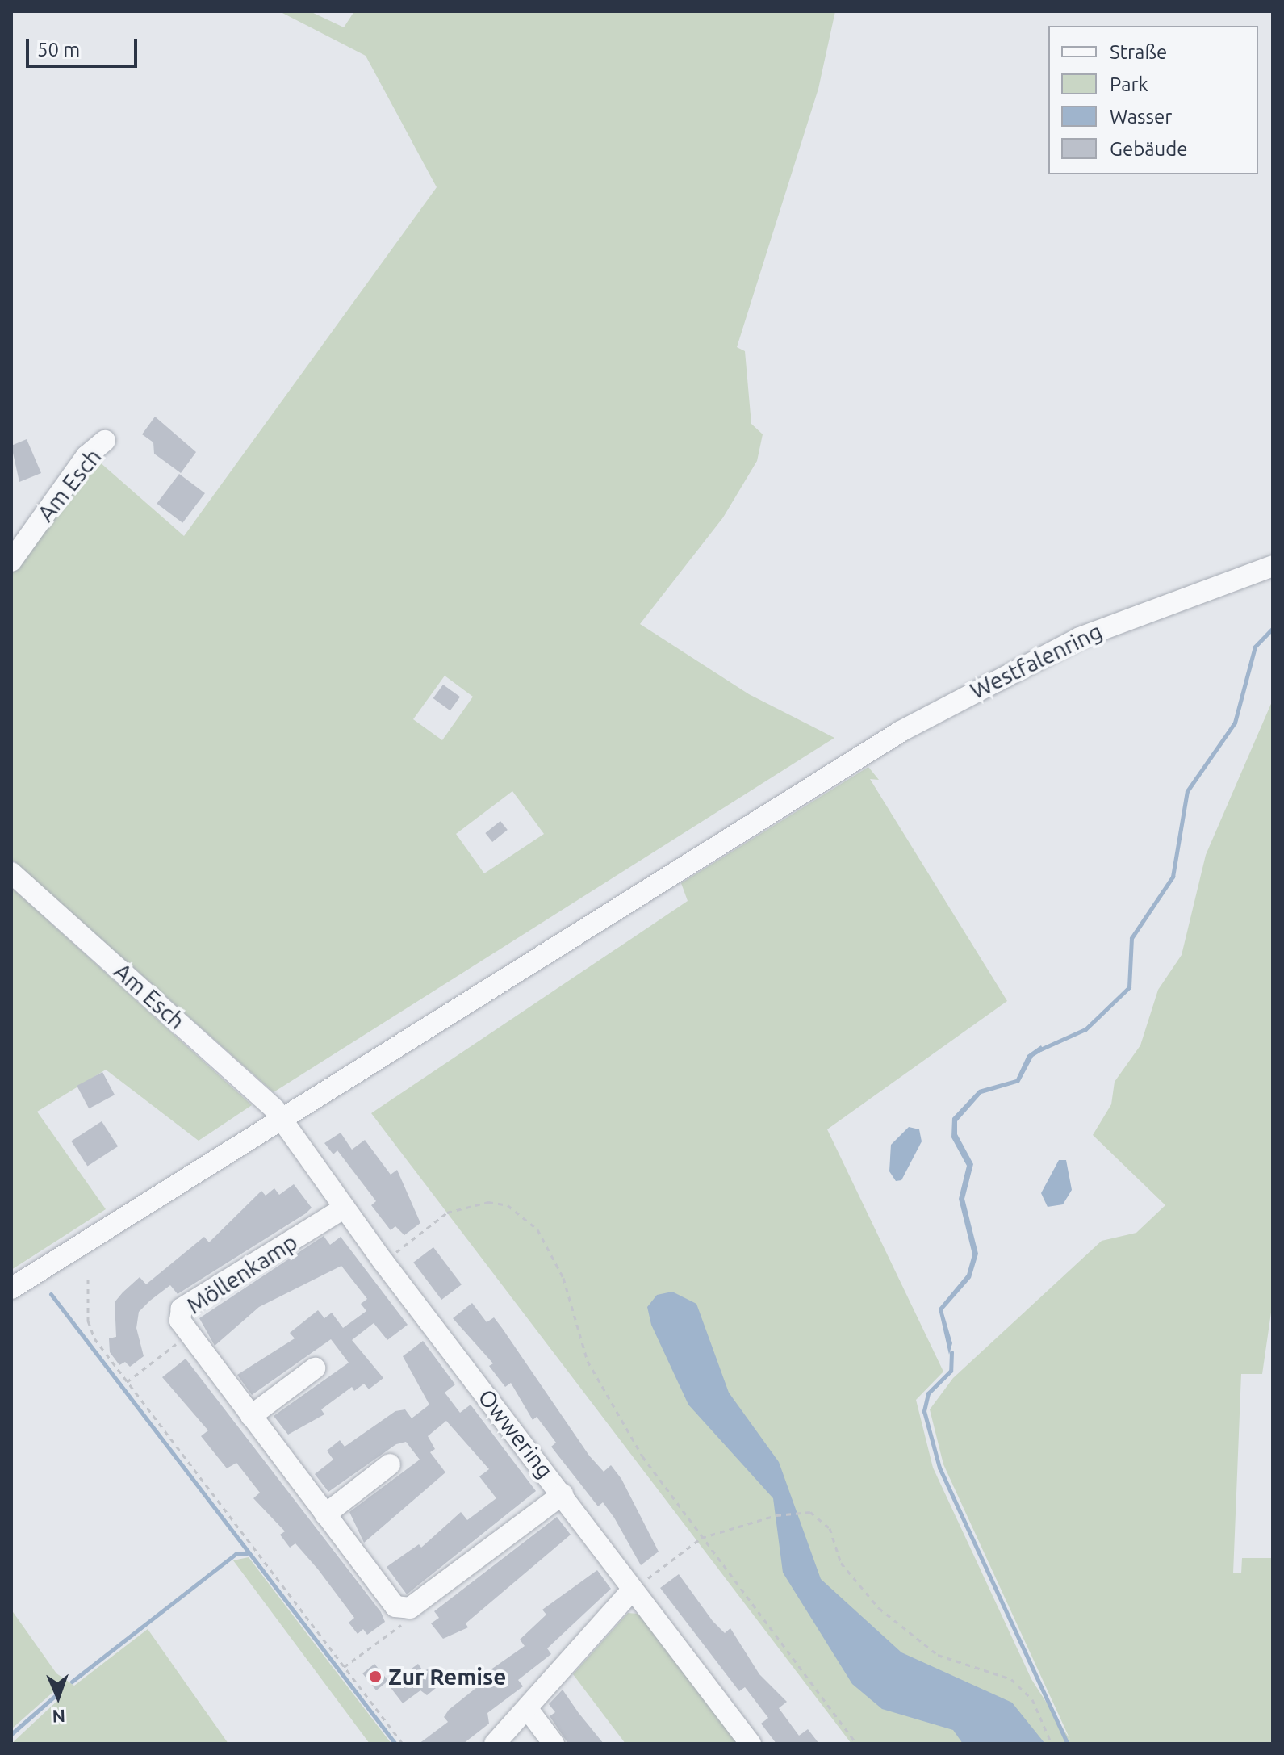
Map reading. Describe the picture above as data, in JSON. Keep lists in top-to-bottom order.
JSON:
{
  "streets": {
    "street": [
      "Am Esch",
      "Westfalenring",
      "Möllenkamp",
      "Owwering"
    ]
  },
  "crossings": [
    ["Am Esch", "Westfalenring"],
    ["Am Esch", "Owwering"],
    ["Westfalenring", "Owwering"],
    ["Möllenkamp", "Owwering"]
  ],
  "places": ["Zur Remise"],
  "legend": [
    "Straße",
    "Park",
    "Wasser",
    "Gebäude"
  ],
  "scale_bar": "50 m",
  "north": "bottom"
}
